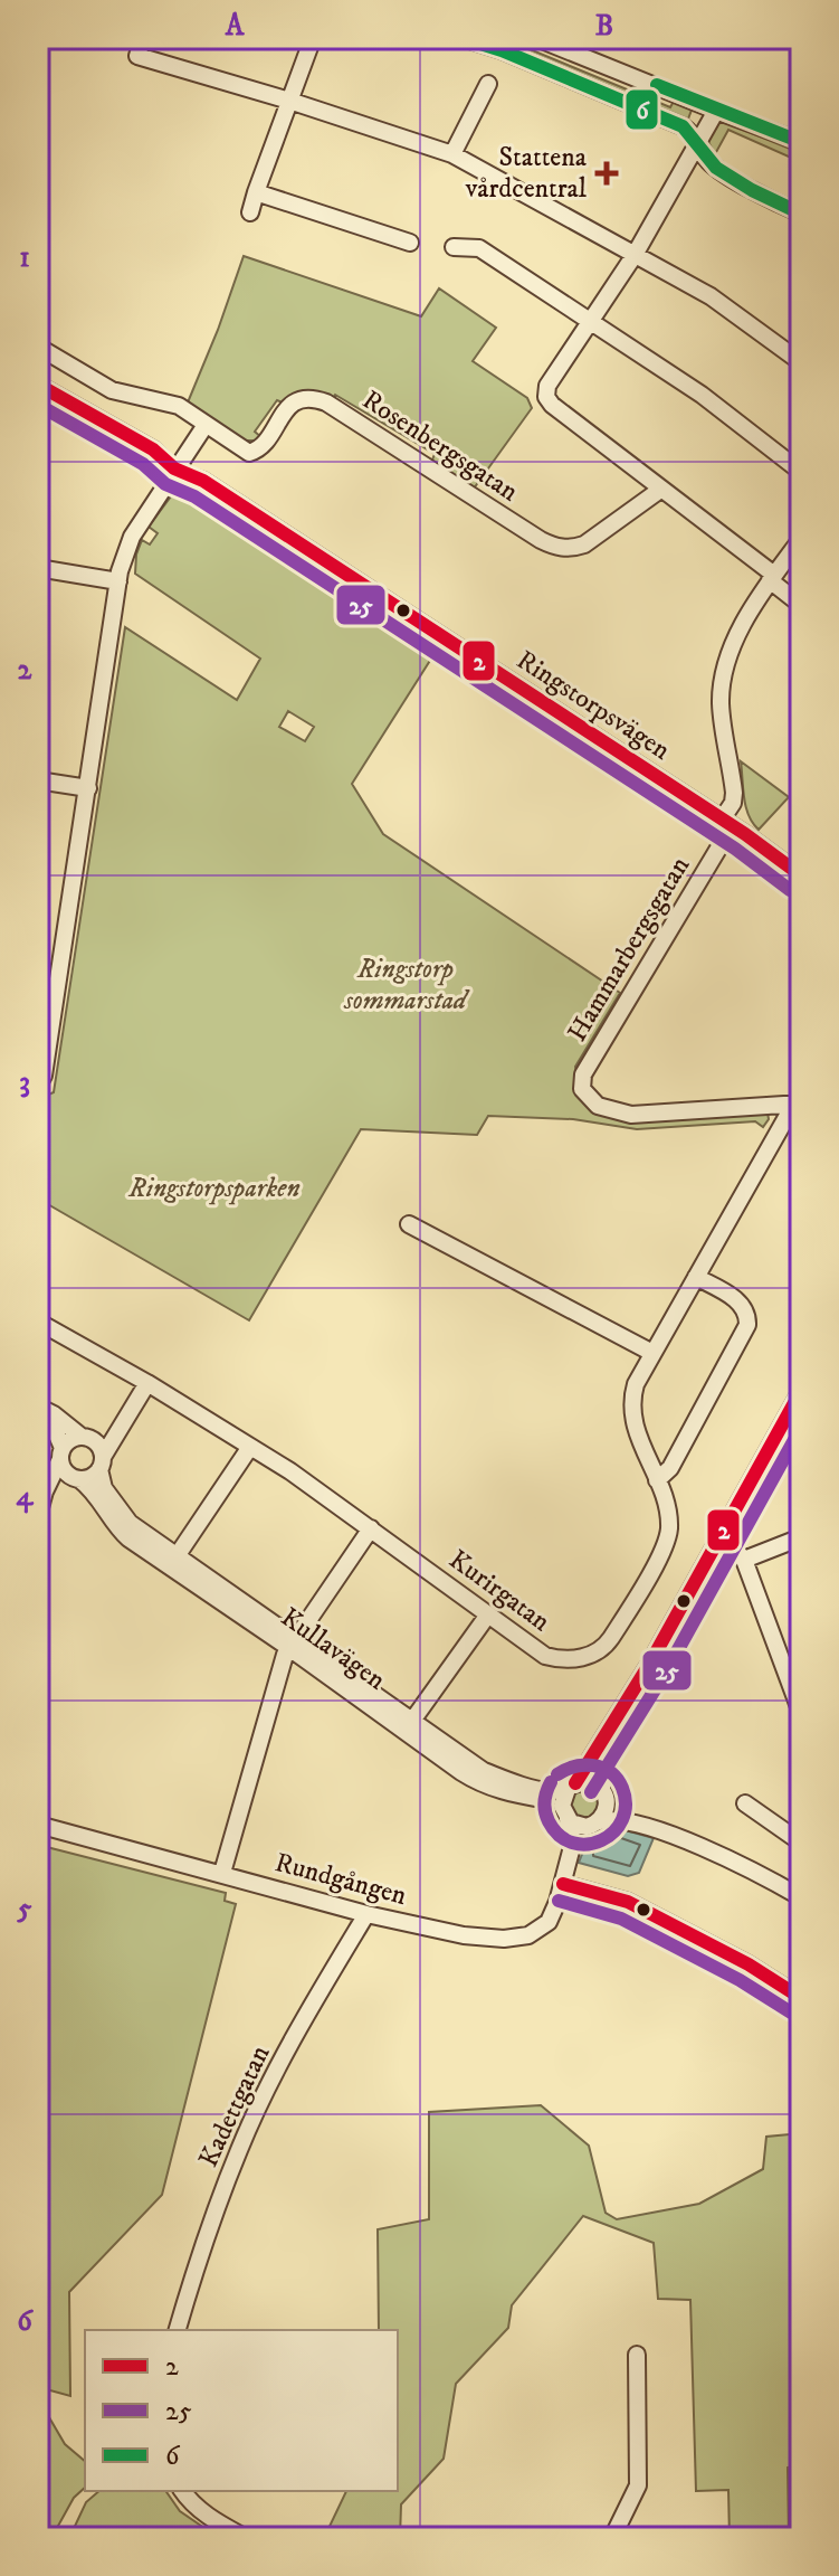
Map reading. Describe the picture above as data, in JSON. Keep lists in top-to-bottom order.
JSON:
{
  "streets": {
    "street": [
      "Rosenbergsgatan",
      "Ringstorpsvägen",
      "Hammarbergsgatan",
      "Kurirgatan",
      "Kullavägen",
      "Rundgången",
      "Kadettgatan"
    ]
  },
  "crossings": [
    ["Ringstorpsvägen", "Hammarbergsgatan"],
    ["Hammarbergsgatan", "Kurirgatan"],
    ["Kullavägen", "Rundgången"],
    ["Rundgången", "Kadettgatan"]
  ],
  "parks": ["Ringstorp sommarstad", "Ringstorpsparken"],
  "places": {
    "health": ["Stattena vårdcentral"]
  },
  "lines": ["transit line 6", "transit line 2", "transit line 25"],
  "legend": ["2", "25", "6"],
  "grid": {
    "columns": ["A", "B"],
    "rows": [
      "1",
      "2",
      "3",
      "4",
      "5",
      "6"
    ]
  }
}
